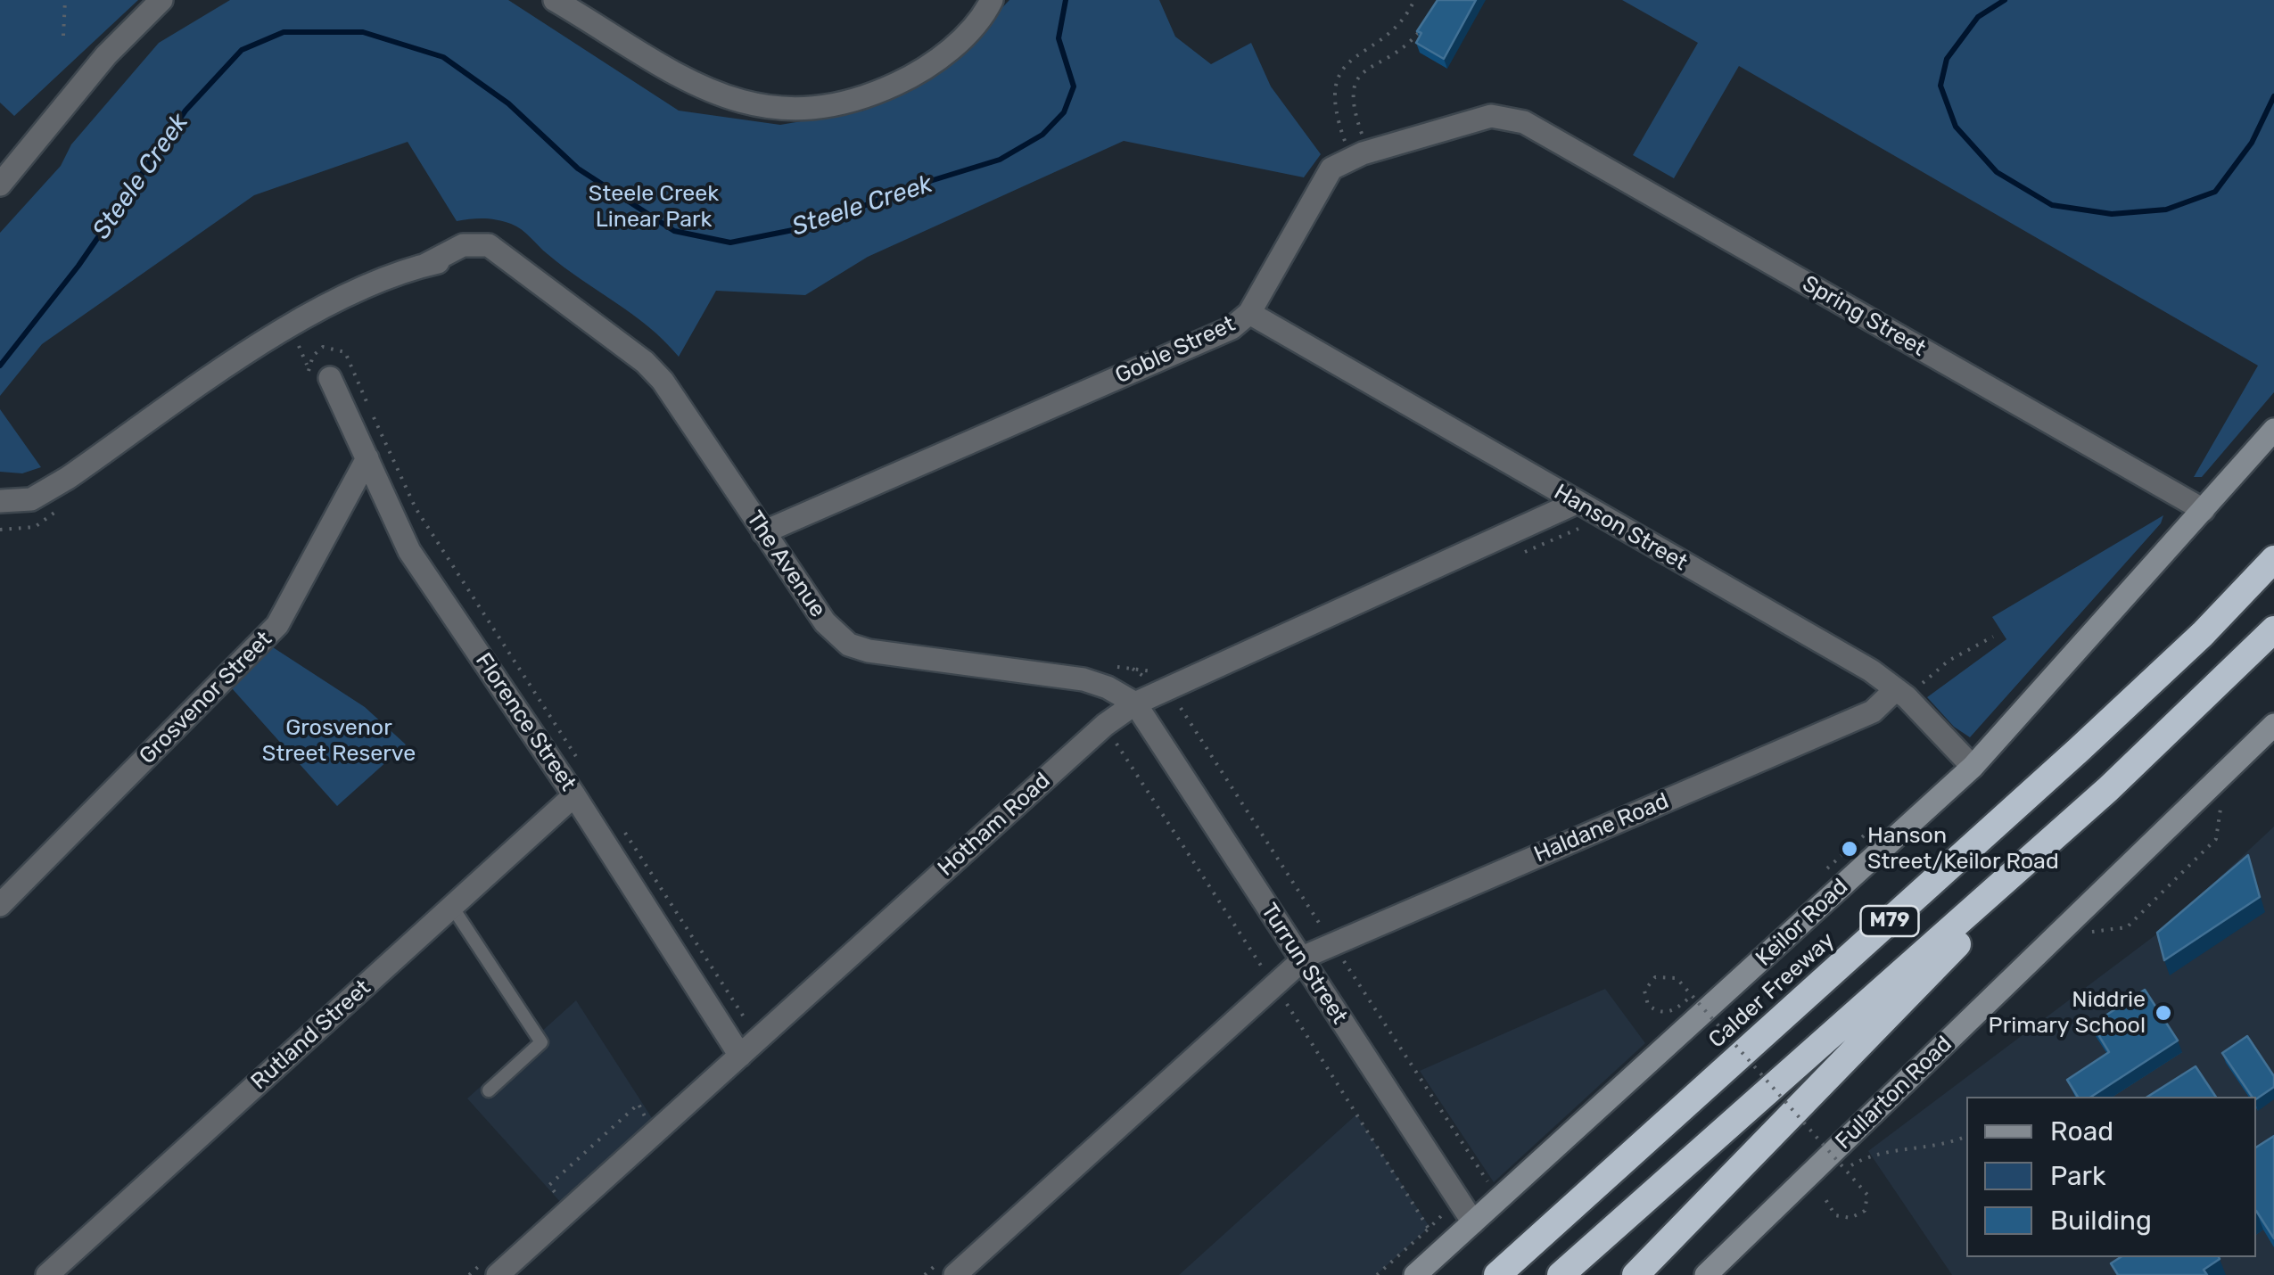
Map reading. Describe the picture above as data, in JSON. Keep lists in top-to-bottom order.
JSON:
{
  "streets": {
    "highway": ["M79", "Calder Freeway"],
    "main road": ["Keilor Road", "Fullarton Road"],
    "street": [
      "Spring Street",
      "Goble Street",
      "Hanson Street",
      "The Avenue",
      "Grosvenor Street",
      "Florence Street",
      "Hotham Road",
      "Haldane Road",
      "Turrun Street",
      "Rutland Street"
    ]
  },
  "crossings": [
    ["Spring Street", "Goble Street"],
    ["Spring Street", "Keilor Road"],
    ["Goble Street", "Hanson Street"],
    ["Goble Street", "The Avenue"],
    ["Hanson Street", "Hotham Road"],
    ["Hanson Street", "Haldane Road"],
    ["Hanson Street", "Keilor Road"],
    ["The Avenue", "Hotham Road"],
    ["The Avenue", "Turrun Street"],
    ["Grosvenor Street", "Florence Street"],
    ["Florence Street", "Hotham Road"],
    ["Florence Street", "Rutland Street"],
    ["Hotham Road", "Turrun Street"],
    ["Haldane Road", "Turrun Street"],
    ["Keilor Road", "Turrun Street"]
  ],
  "water": ["Steele Creek"],
  "parks": ["Steele Creek Linear Park", "Grosvenor Street Reserve"],
  "places": ["Hanson Street/Keilor Road", "Niddrie Primary School"],
  "legend": ["Road", "Park", "Building"]
}
